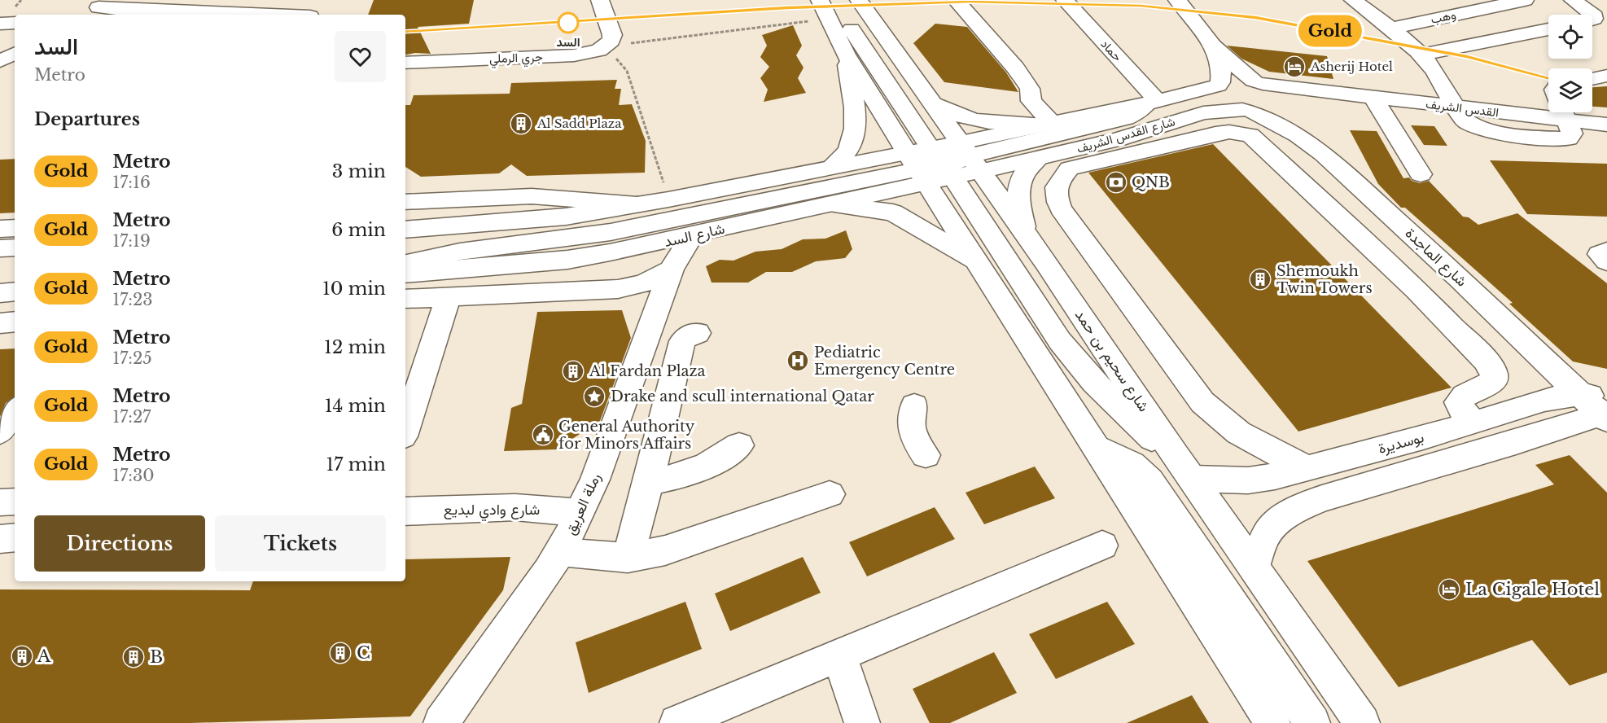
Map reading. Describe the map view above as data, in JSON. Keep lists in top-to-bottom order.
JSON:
{
  "streets": {
    "main road": [
      "وهب",
      "حماد",
      "جري الرملي",
      "القدس الشريف",
      "شارع القدس الشريف",
      "شارع السد",
      "شارع الماجدة",
      "شارع سحيم بن حمد",
      "بوسديرة",
      "رملة العريق",
      "شارع وادي لبديع"
    ]
  },
  "crossings": [
    ["حماد", "شارع القدس الشريف"],
    ["القدس الشريف", "شارع القدس الشريف"],
    ["شارع القدس الشريف", "شارع السد"],
    ["شارع القدس الشريف", "شارع الماجدة"],
    ["شارع القدس الشريف", "شارع سحيم بن حمد"],
    ["شارع السد", "شارع سحيم بن حمد"],
    ["شارع السد", "رملة العريق"],
    ["شارع الماجدة", "بوسديرة"],
    ["شارع سحيم بن حمد", "بوسديرة"],
    ["رملة العريق", "شارع وادي لبديع"]
  ],
  "places": {
    "other": ["السد"],
    "hotel": ["Asherij Hotel", "La Cigale Hotel"],
    "building": [
      "Al Sadd Plaza",
      "Shemoukh Twin Towers",
      "Al Fardan Plaza",
      "C",
      "A",
      "B"
    ],
    "bank": ["QNB"],
    "hospital": ["Pediatric Emergency Centre"],
    "place": ["Drake and scull international Qatar"],
    "public building": ["General Authority for Minors Affairs"]
  },
  "lines": ["metro line Gold"],
  "page": {
    "on_map": "Gold",
    "heading": [
      ["السد", "Metro"],
      "Departures"
    ],
    "list": [
      {
        "mark": "Gold",
        "name": "Metro",
        "note": "17:16",
        "value": "3 min"
      },
      {
        "mark": "Gold",
        "name": "Metro",
        "note": "17:19",
        "value": "6 min"
      },
      {
        "mark": "Gold",
        "name": "Metro",
        "note": "17:23",
        "value": "10 min"
      },
      {
        "mark": "Gold",
        "name": "Metro",
        "note": "17:25",
        "value": "12 min"
      },
      {
        "mark": "Gold",
        "name": "Metro",
        "note": "17:27",
        "value": "14 min"
      },
      {
        "mark": "Gold",
        "name": "Metro",
        "note": "17:30",
        "value": "17 min"
      }
    ],
    "buttons": ["Directions", "Tickets"]
  }
}
